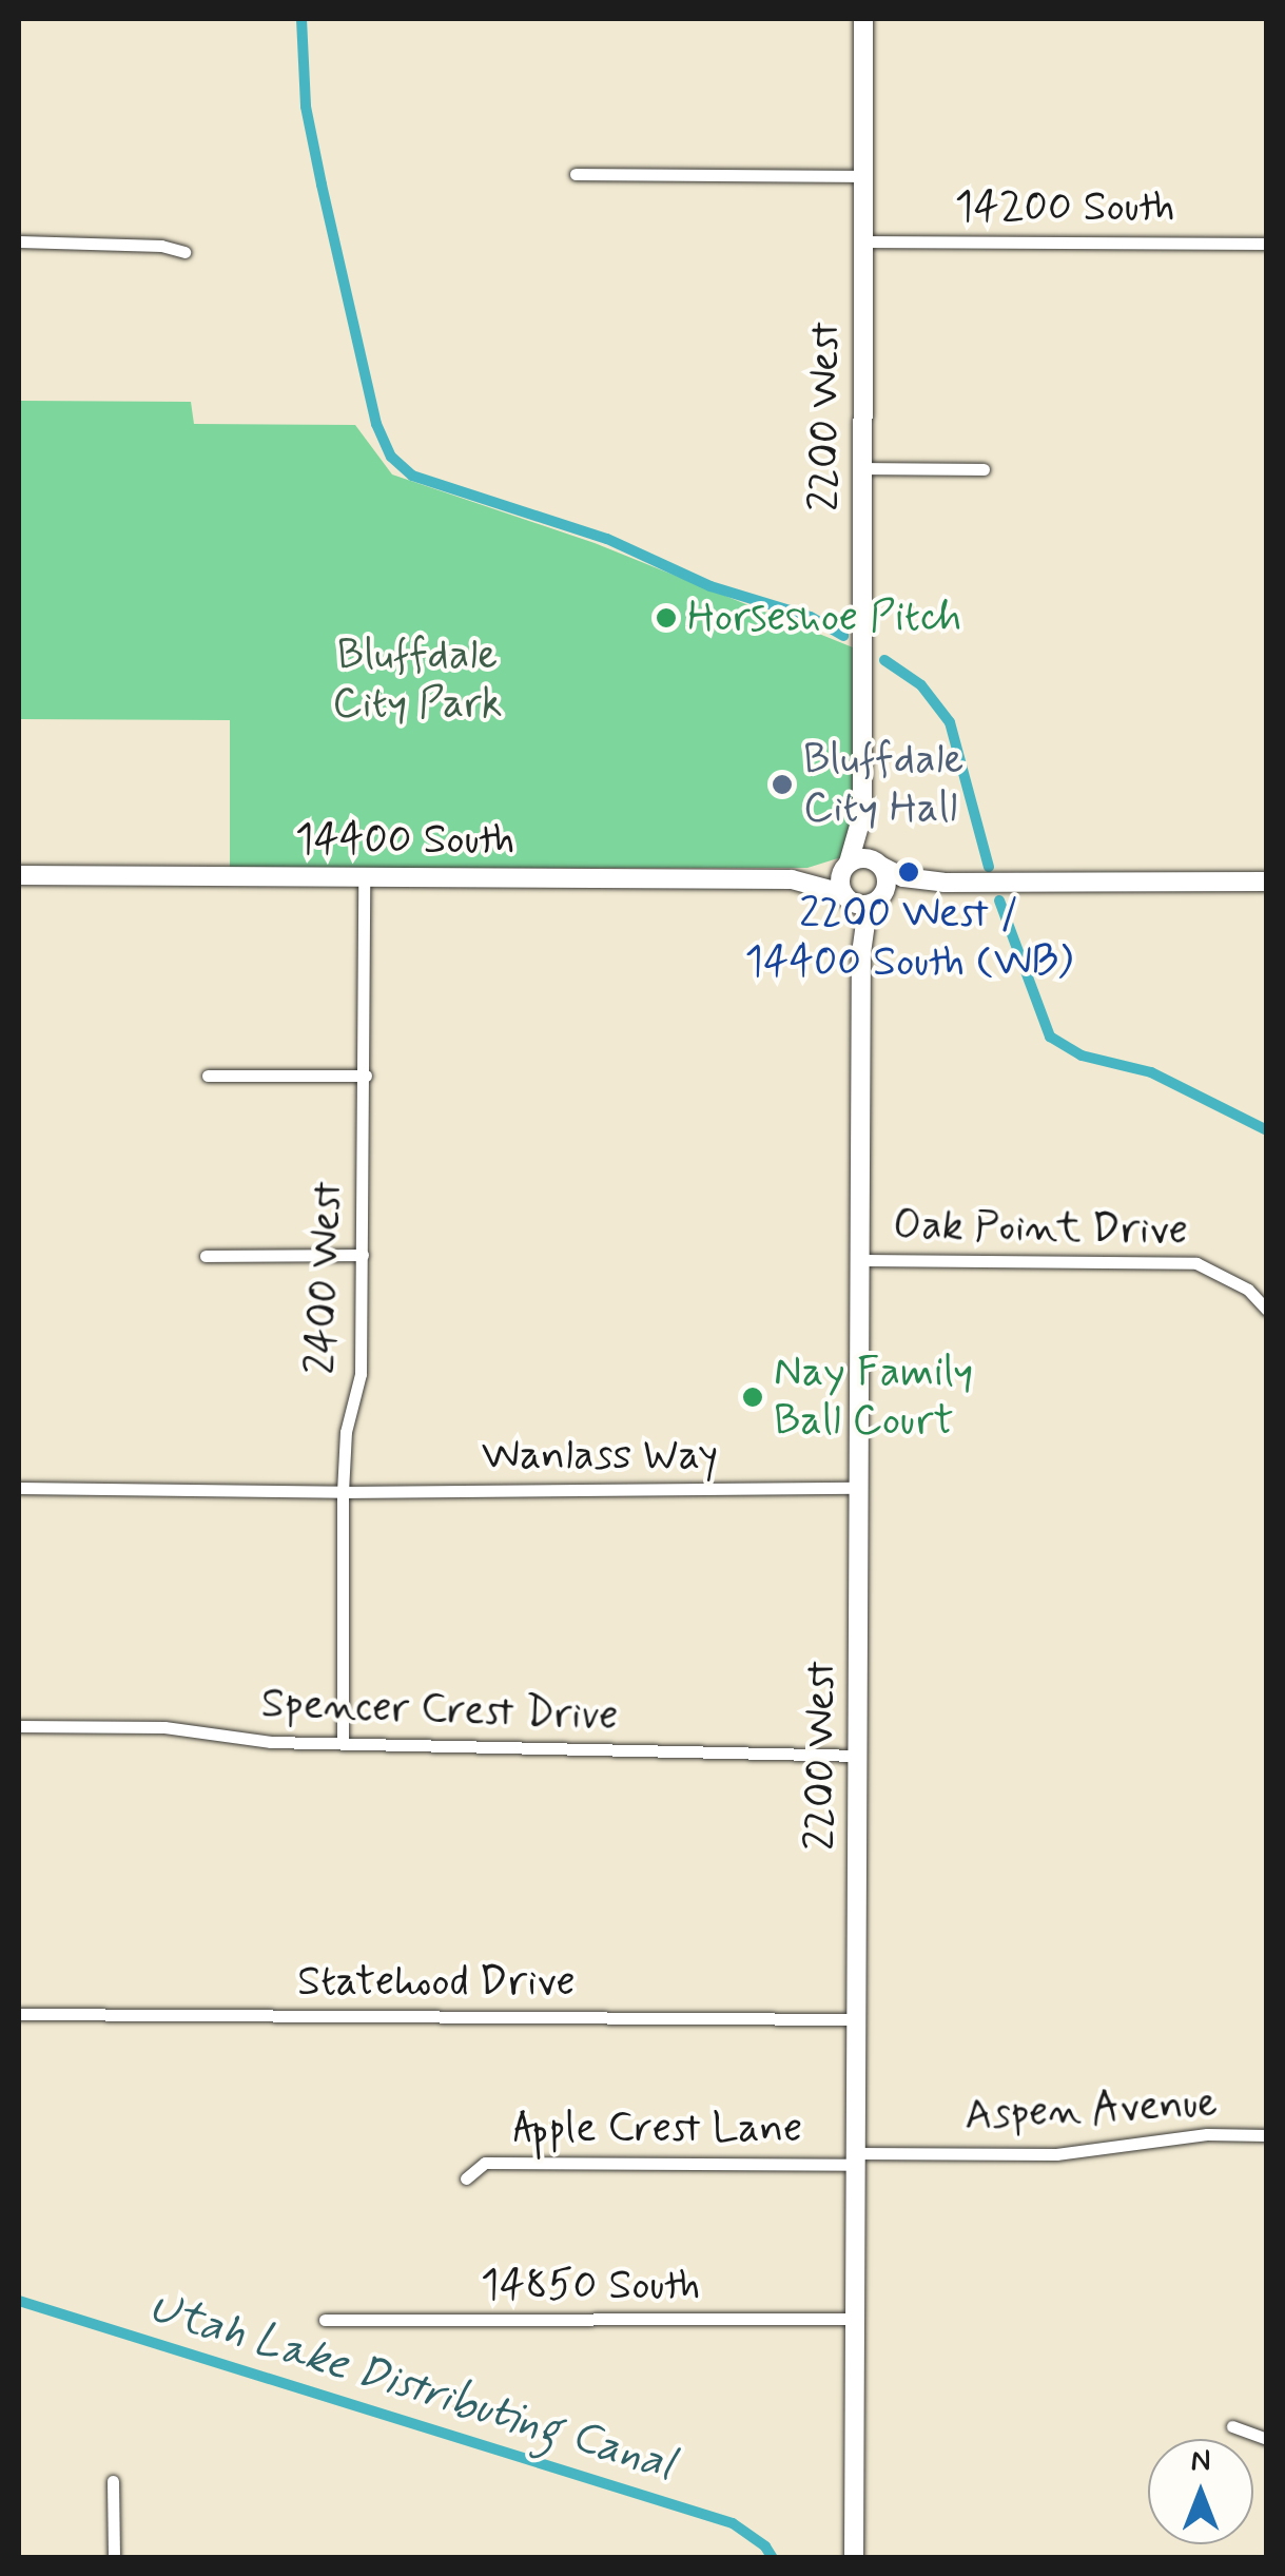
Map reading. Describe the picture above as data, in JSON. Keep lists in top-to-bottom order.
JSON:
{
  "streets": {
    "street": [
      "14200 South",
      "2200 West",
      "14400 South",
      "Oak Point Drive",
      "2400 West",
      "Wanlass Way",
      "Spencer Crest Drive",
      "Statehood Drive",
      "Aspen Avenue",
      "Apple Crest Lane",
      "14850 South"
    ]
  },
  "crossings": [
    ["14200 South", "2200 West"],
    ["2200 West", "14400 South"],
    ["2200 West", "Oak Point Drive"],
    ["2200 West", "Wanlass Way"],
    ["2200 West", "Spencer Crest Drive"],
    ["2200 West", "Statehood Drive"],
    ["2200 West", "Aspen Avenue"],
    ["2200 West", "Apple Crest Lane"],
    ["2200 West", "14850 South"],
    ["14400 South", "2400 West"],
    ["2400 West", "Wanlass Way"],
    ["2400 West", "Spencer Crest Drive"],
    ["Aspen Avenue", "Apple Crest Lane"]
  ],
  "water": ["Utah Lake Distributing Canal"],
  "parks": ["Bluffdale City Park"],
  "places": [
    "Horseshoe Pitch",
    "Bluffdale City Hall",
    "2200 West / 14400 South (WB)",
    "Nay Family Ball Court"
  ],
  "north": "top"
}
